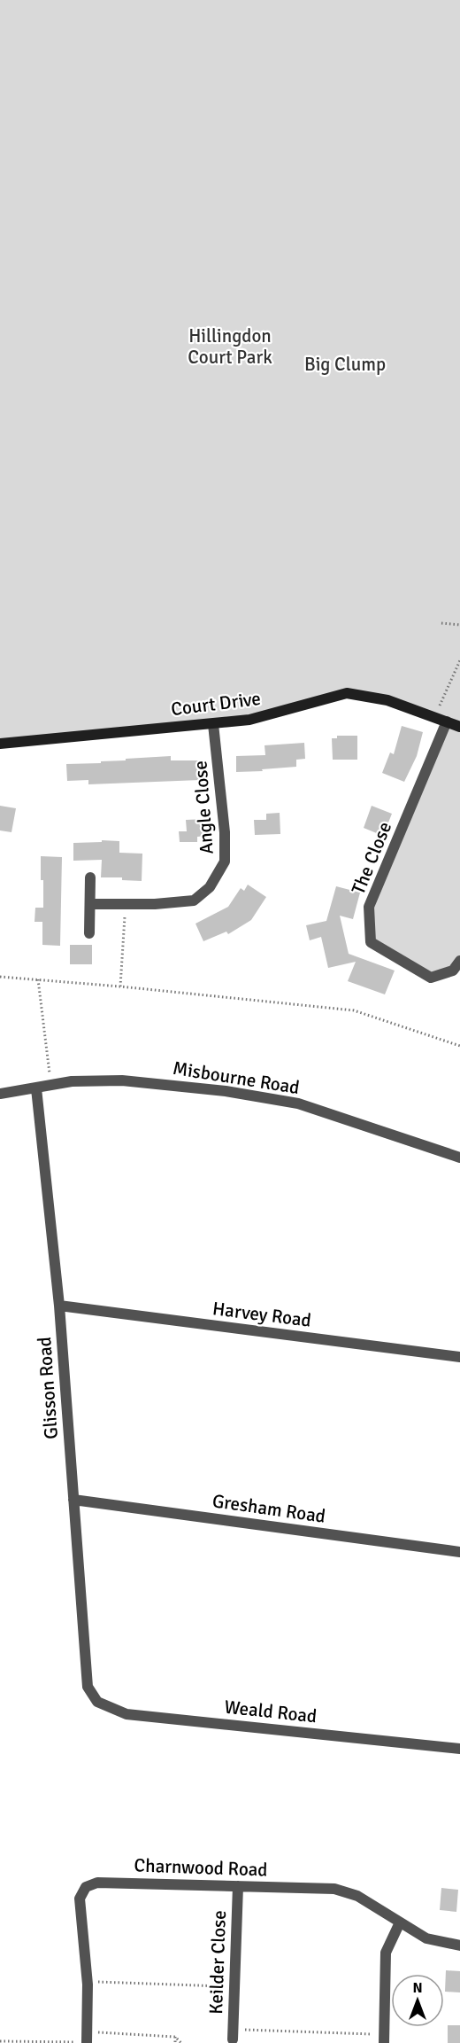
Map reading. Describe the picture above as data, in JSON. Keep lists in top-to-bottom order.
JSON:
{
  "streets": {
    "street": [
      "Court Drive",
      "Angle Close",
      "The Close",
      "Misbourne Road",
      "Harvey Road",
      "Glisson Road",
      "Gresham Road",
      "Weald Road",
      "Charnwood Road",
      "Keilder Close"
    ]
  },
  "crossings": [
    ["Court Drive", "Angle Close"],
    ["Court Drive", "The Close"],
    ["Misbourne Road", "Glisson Road"],
    ["Harvey Road", "Glisson Road"],
    ["Glisson Road", "Gresham Road"],
    ["Glisson Road", "Weald Road"],
    ["Charnwood Road", "Keilder Close"]
  ],
  "parks": ["Hillingdon Court Park", "Big Clump"],
  "north": "top"
}
